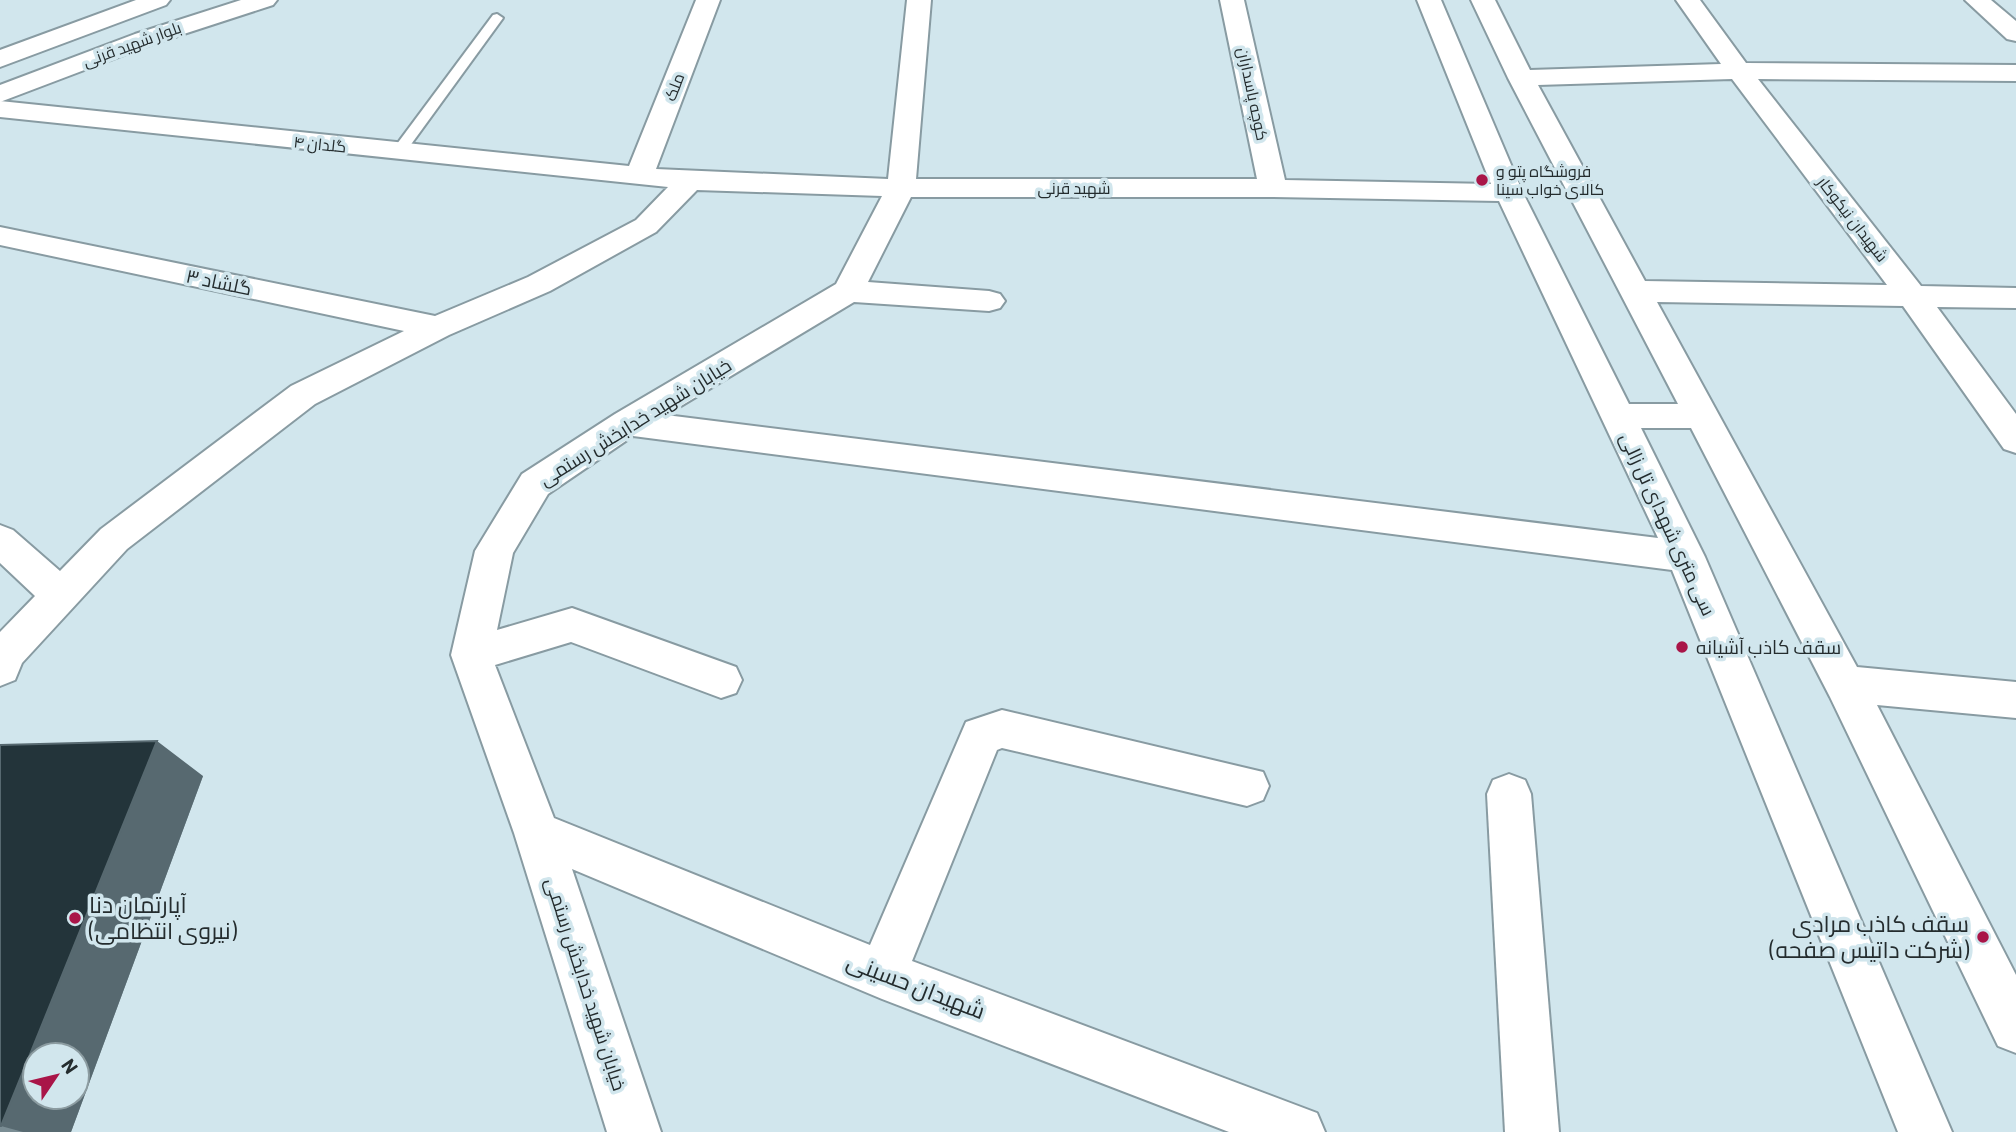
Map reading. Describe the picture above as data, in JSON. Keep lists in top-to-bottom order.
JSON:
{
  "streets": {
    "street": [
      "بلوار شهید قرنی",
      "ملک",
      "کوچه پاسداران",
      "گلدان ۴",
      "شهید قرنی",
      "شهیدان نیکوکار",
      "گلشاد ۳",
      "خیابان شهید خدابخش رستمی",
      "سی متری شهدای تل زالی",
      "شهیدان حسینی"
    ]
  },
  "crossings": [
    ["ملک", "گلدان ۴"],
    ["ملک", "شهید قرنی"],
    ["کوچه پاسداران", "شهید قرنی"],
    ["گلدان ۴", "شهید قرنی"],
    ["شهید قرنی", "سی متری شهدای تل زالی"],
    ["خیابان شهید خدابخش رستمی", "شهیدان حسینی"]
  ],
  "places": [
    "فروشگاه پتو و کالای خواب سینا",
    "سقف کاذب آشیانه",
    "آپارتمان دنا (نیروی انتظامی)",
    "سقف کاذب مرادی (شرکت داتیس صفحه)"
  ],
  "north": "top right"
}
